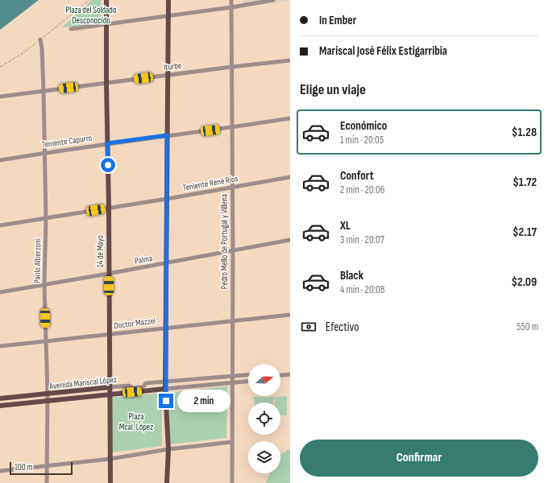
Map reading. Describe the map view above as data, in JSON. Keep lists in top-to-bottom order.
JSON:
{
  "streets": {
    "main road": ["14 de Mayo", "Avenida Mariscal López"],
    "street": [
      "Iturbe",
      "Teniente Capurro",
      "Teniente René Ríos",
      "Pedro Mello de Portugal y Villena",
      "Palma",
      "Paolo Alberzoni",
      "Doctor Mazzei"
    ]
  },
  "crossings": [
    ["Iturbe", "Pedro Mello de Portugal y Villena"],
    ["Iturbe", "14 de Mayo"],
    ["Iturbe", "Paolo Alberzoni"],
    ["Teniente Capurro", "Pedro Mello de Portugal y Villena"],
    ["Teniente Capurro", "14 de Mayo"],
    ["Teniente Capurro", "Paolo Alberzoni"],
    ["Teniente René Ríos", "Pedro Mello de Portugal y Villena"],
    ["Teniente René Ríos", "14 de Mayo"],
    ["Teniente René Ríos", "Paolo Alberzoni"],
    ["Pedro Mello de Portugal y Villena", "Palma"],
    ["Pedro Mello de Portugal y Villena", "Doctor Mazzei"],
    ["14 de Mayo", "Palma"],
    ["14 de Mayo", "Doctor Mazzei"],
    ["14 de Mayo", "Avenida Mariscal López"],
    ["Palma", "Paolo Alberzoni"],
    ["Paolo Alberzoni", "Doctor Mazzei"],
    ["Paolo Alberzoni", "Avenida Mariscal López"]
  ],
  "parks": ["Plaza del Soldado Desconocido", "Plaza Mcal. López"],
  "scale_bar": "100 m",
  "north": "right",
  "page": {
    "banner": ["In Ember", "Mariscal José Félix Estigarribia"],
    "heading": "Elige un viaje",
    "list": [
      {
        "name": "Económico",
        "note": "1 min · 20:05",
        "value": "$1.28"
      },
      {
        "name": "Confort",
        "note": "2 min · 20:06",
        "value": "$1.72"
      },
      {
        "name": "XL",
        "note": "3 min · 20:07",
        "value": "$2.17"
      },
      {
        "name": "Black",
        "note": "4 min · 20:08",
        "value": "$2.09"
      }
    ],
    "pay": ["Efectivo", "550 m"],
    "bubble": "2 min",
    "buttons": "Confirmar",
    "scale": "100 m"
  }
}
